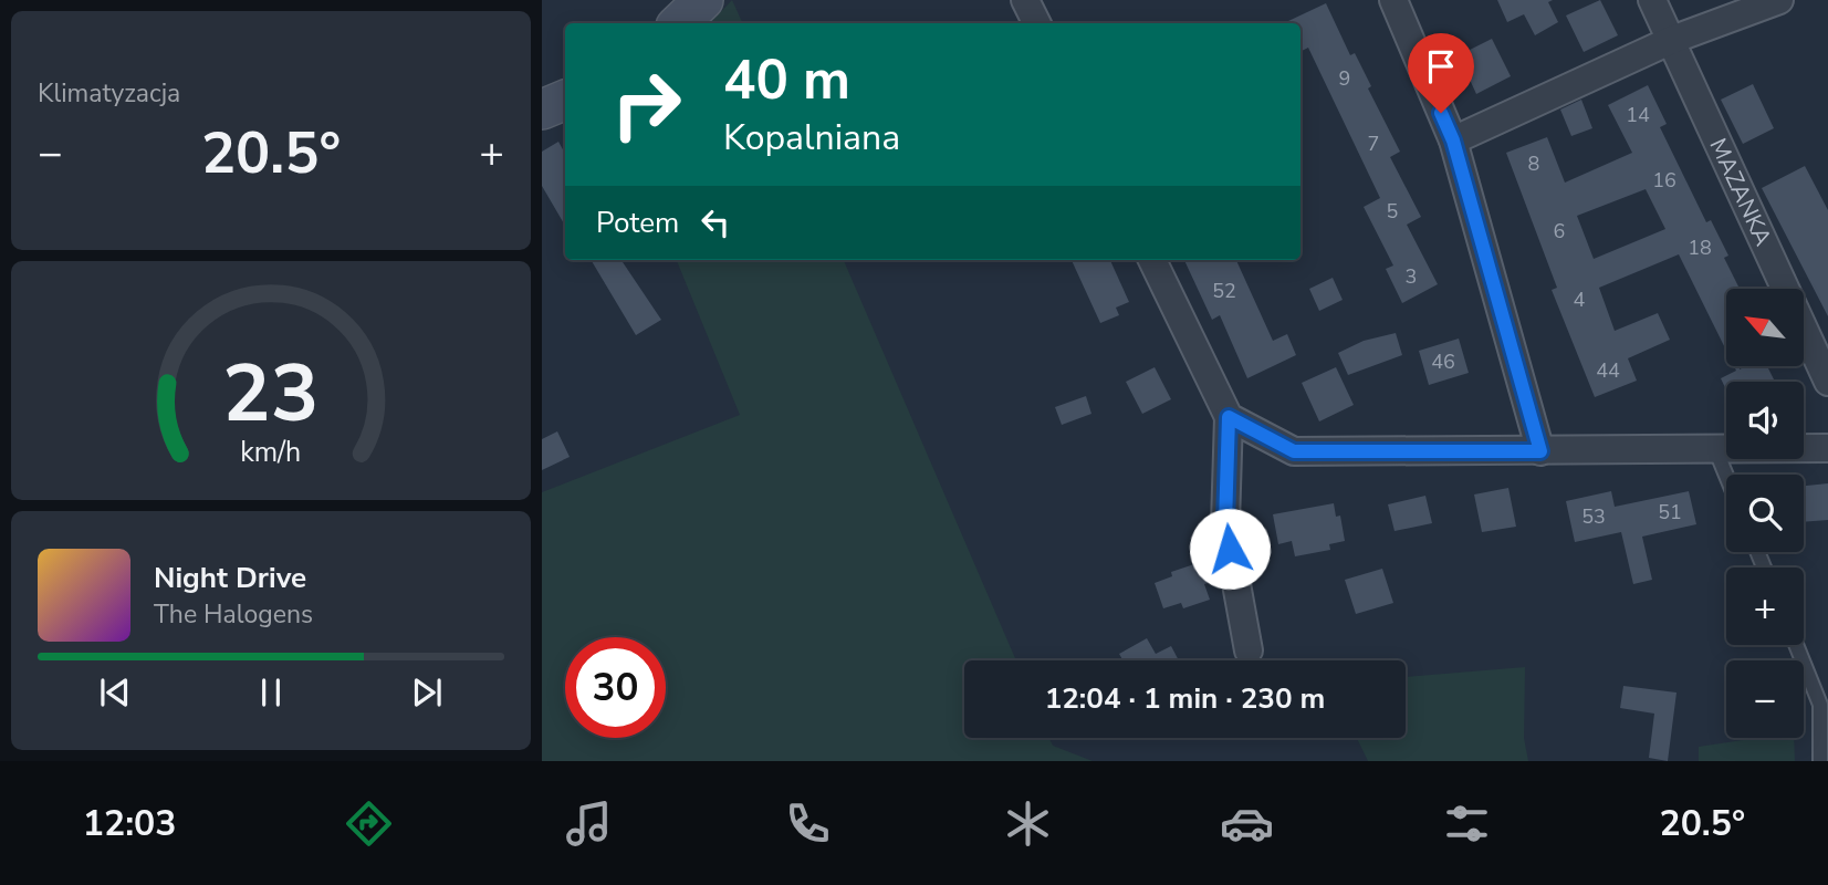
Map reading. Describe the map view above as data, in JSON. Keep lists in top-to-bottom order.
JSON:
{
  "streets": {
    "street": ["MAZANKA"]
  },
  "house_numbers": [
    "9",
    "14",
    "7",
    "8",
    "16",
    "5",
    "6",
    "18",
    "3",
    "52",
    "4",
    "46",
    "44",
    "51",
    "53"
  ],
  "north": "top left",
  "page": {
    "tile": "Klimatyzacja",
    "turn": ["40 m", "Kopalniana"],
    "heat": ["−", "20.5°", "+"],
    "then": "Potem",
    "map_buttons": ["+", "−"],
    "song": ["Night Drive", "The Halogens"],
    "limit": "30",
    "trip": "12:04 · 1 min · 230 m",
    "tabs": ["12:03", "20.5°"],
    "gauge": ["23", "km/h"]
  }
}
